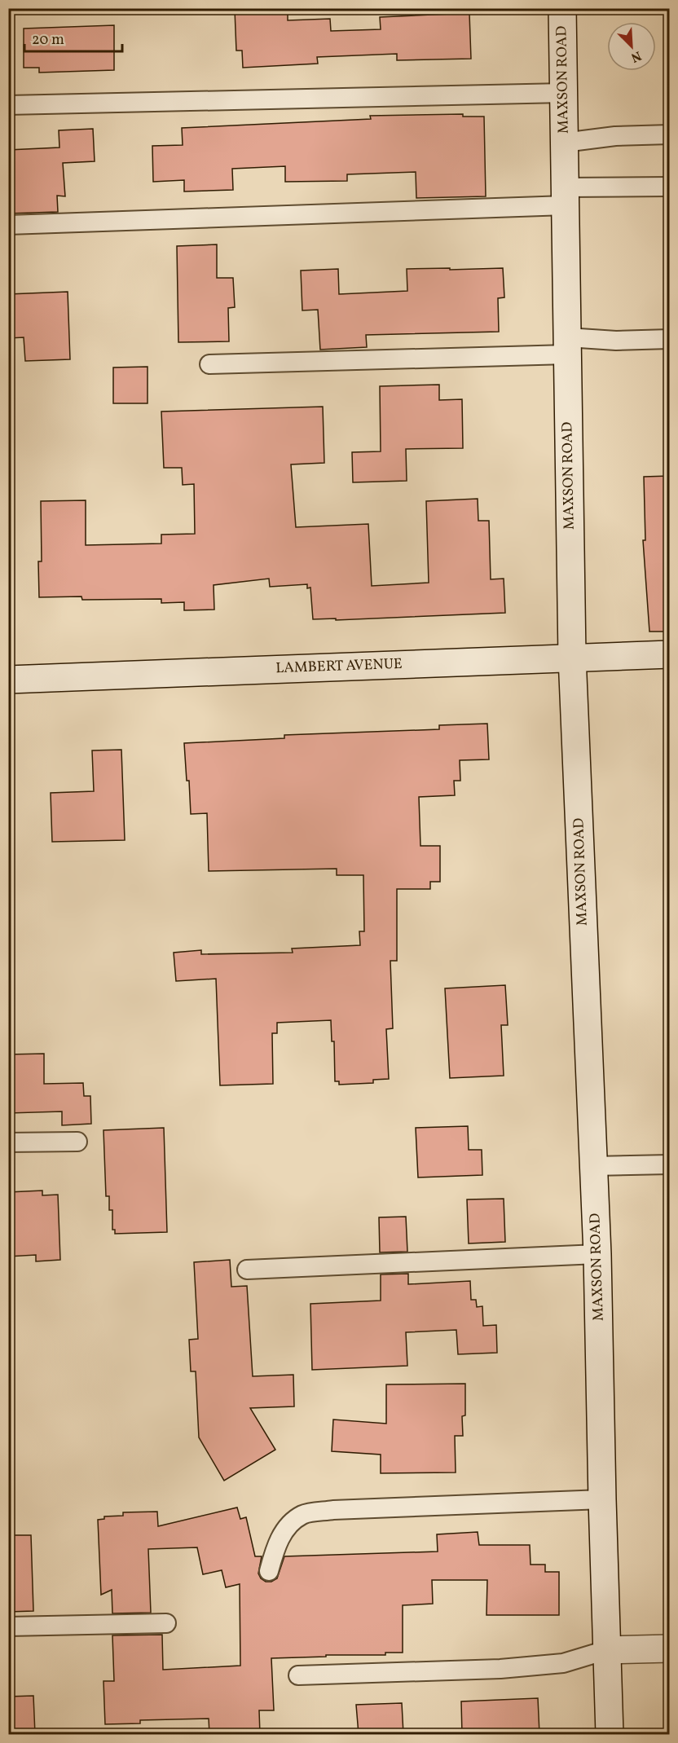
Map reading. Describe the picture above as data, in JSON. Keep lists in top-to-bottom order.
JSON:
{
  "streets": {
    "street": ["MAXSON ROAD", "LAMBERT AVENUE"]
  },
  "crossings": [
    ["MAXSON ROAD", "LAMBERT AVENUE"]
  ],
  "scale_bar": "20 m",
  "north": "bottom right"
}
